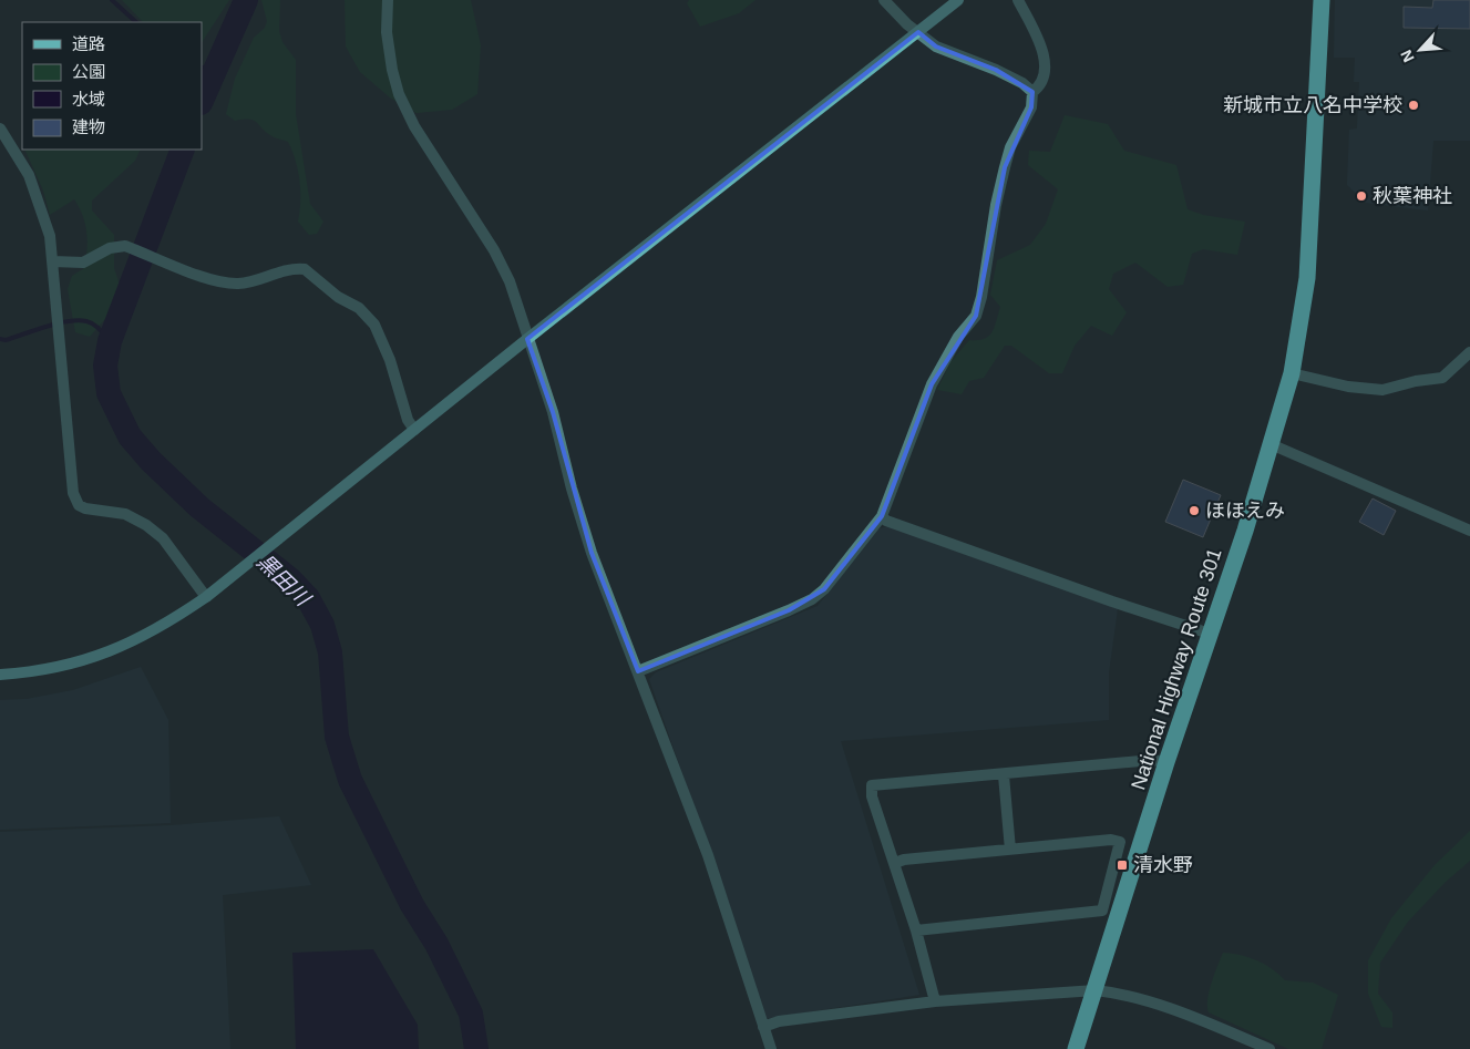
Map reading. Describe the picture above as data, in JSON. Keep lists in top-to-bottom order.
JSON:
{
  "streets": {
    "highway": ["National Highway Route 301"]
  },
  "water": ["黒田川"],
  "places": {
    "other": ["新城市立八名中学校", "秋葉神社", "ほほえみ"],
    "transit": ["清水野"]
  },
  "legend": [
    "道路",
    "公園",
    "水域",
    "建物"
  ],
  "north": "bottom left"
}
